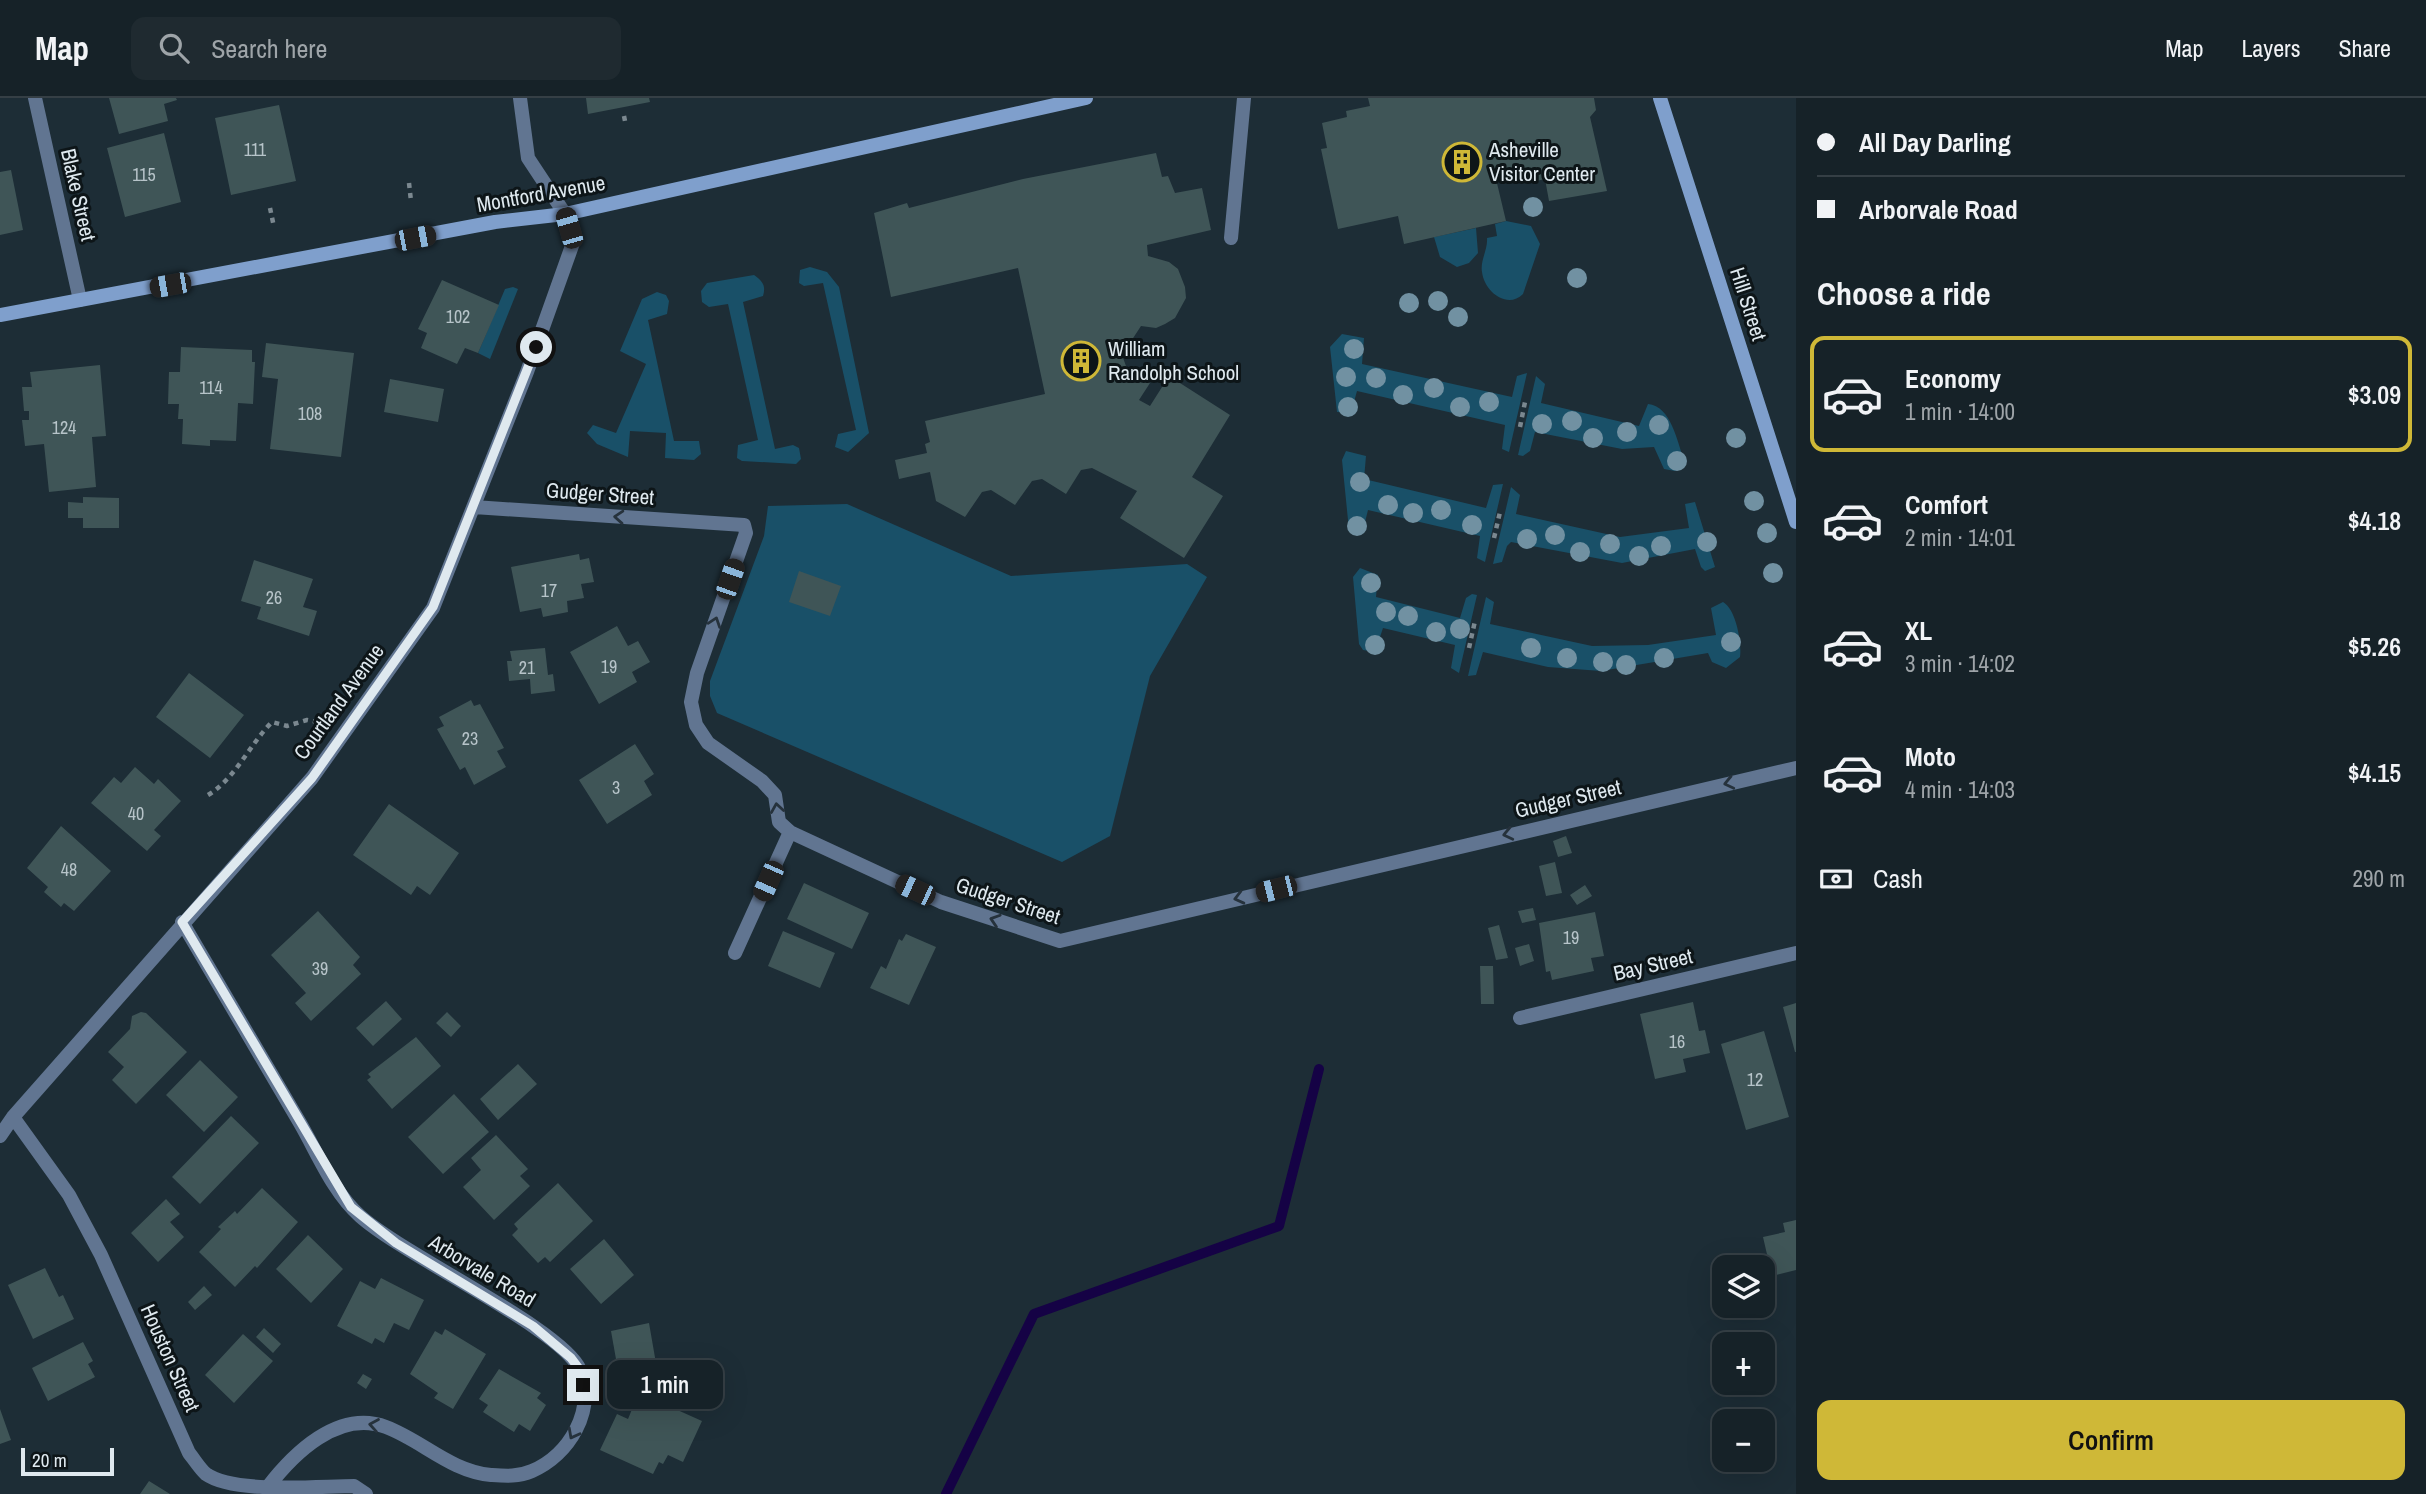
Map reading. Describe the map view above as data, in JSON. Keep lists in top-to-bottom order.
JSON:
{
  "streets": {
    "street": [
      "Montford Avenue",
      "Blake Street",
      "Hill Street",
      "Gudger Street",
      "Courtland Avenue",
      "Bay Street",
      "Arborvale Road",
      "Houston Street"
    ]
  },
  "crossings": [
    ["Montford Avenue", "Blake Street"],
    ["Montford Avenue", "Courtland Avenue"],
    ["Gudger Street", "Courtland Avenue"],
    ["Courtland Avenue", "Arborvale Road"],
    ["Courtland Avenue", "Houston Street"],
    ["Arborvale Road", "Houston Street"]
  ],
  "one_way": ["Gudger Street"],
  "places": {
    "building": ["Asheville Visitor Center", "William Randolph School"]
  },
  "house_numbers": [
    "111",
    "115",
    "102",
    "114",
    "108",
    "124",
    "17",
    "26",
    "19",
    "21",
    "23",
    "3",
    "40",
    "48",
    "19",
    "39",
    "16",
    "12"
  ],
  "scale_bar": "20 m",
  "page": {
    "header": "Map",
    "search": "Search here",
    "nav": ["Map", "Layers", "Share"],
    "banner": ["All Day Darling", "Arborvale Road"],
    "heading": "Choose a ride",
    "list": [
      {
        "name": "Economy",
        "note": "1 min · 14:00",
        "value": "$3.09"
      },
      {
        "name": "Comfort",
        "note": "2 min · 14:01",
        "value": "$4.18"
      },
      {
        "name": "XL",
        "note": "3 min · 14:02",
        "value": "$5.26"
      },
      {
        "name": "Moto",
        "note": "4 min · 14:03",
        "value": "$4.15"
      }
    ],
    "pay": ["Cash", "290 m"],
    "map_buttons": ["+", "−"],
    "bubble": "1 min",
    "buttons": "Confirm",
    "scale": "20 m"
  }
}
